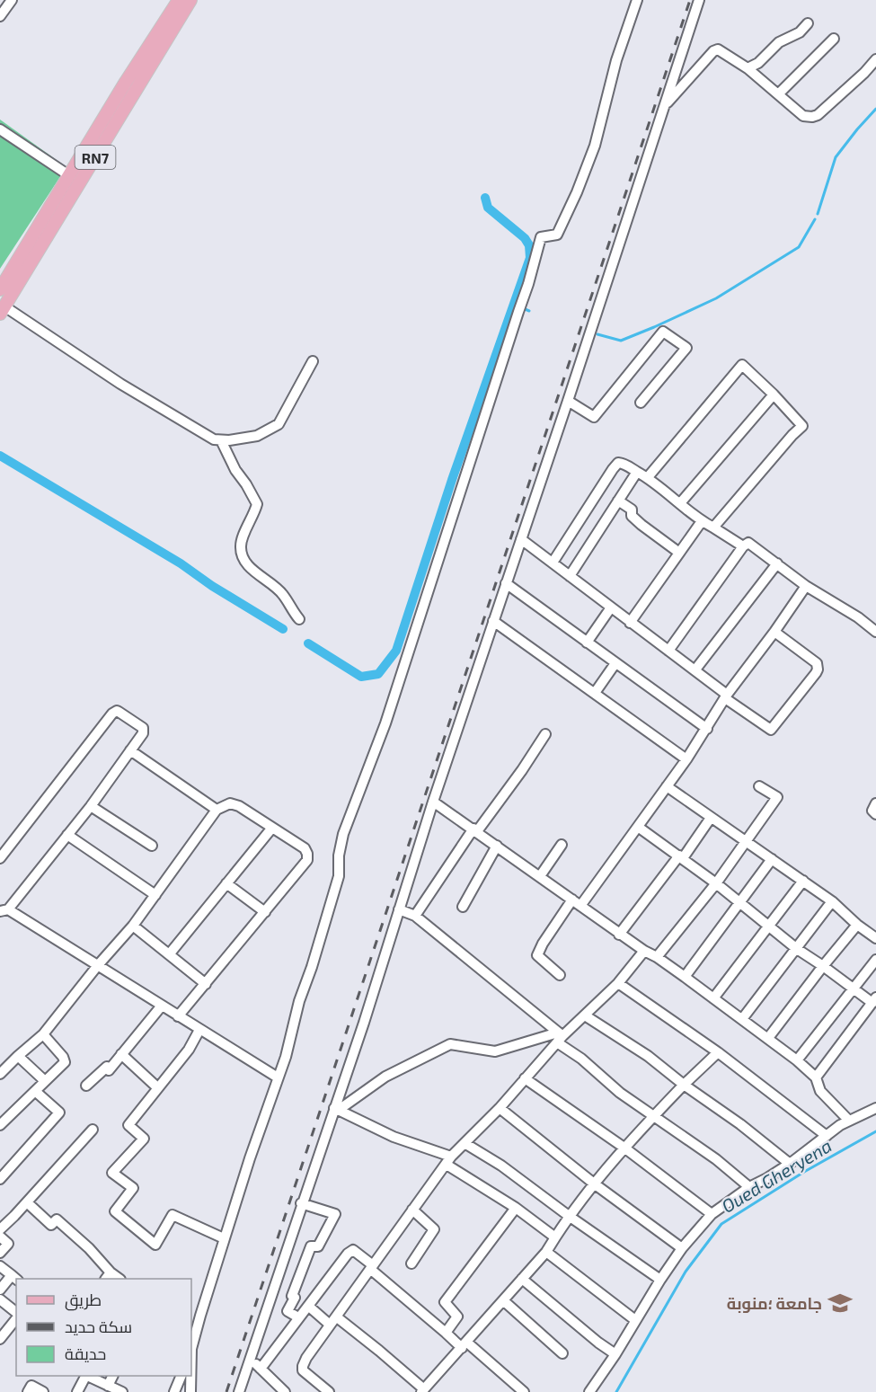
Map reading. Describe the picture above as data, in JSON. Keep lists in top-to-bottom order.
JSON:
{
  "streets": {
    "main road": ["RN7"]
  },
  "water": ["Oued Gheryena"],
  "places": {
    "school or university": ["جامعة ؛منوبة"]
  },
  "legend": ["طريق", "سكة حديد", "حديقة"]
}
